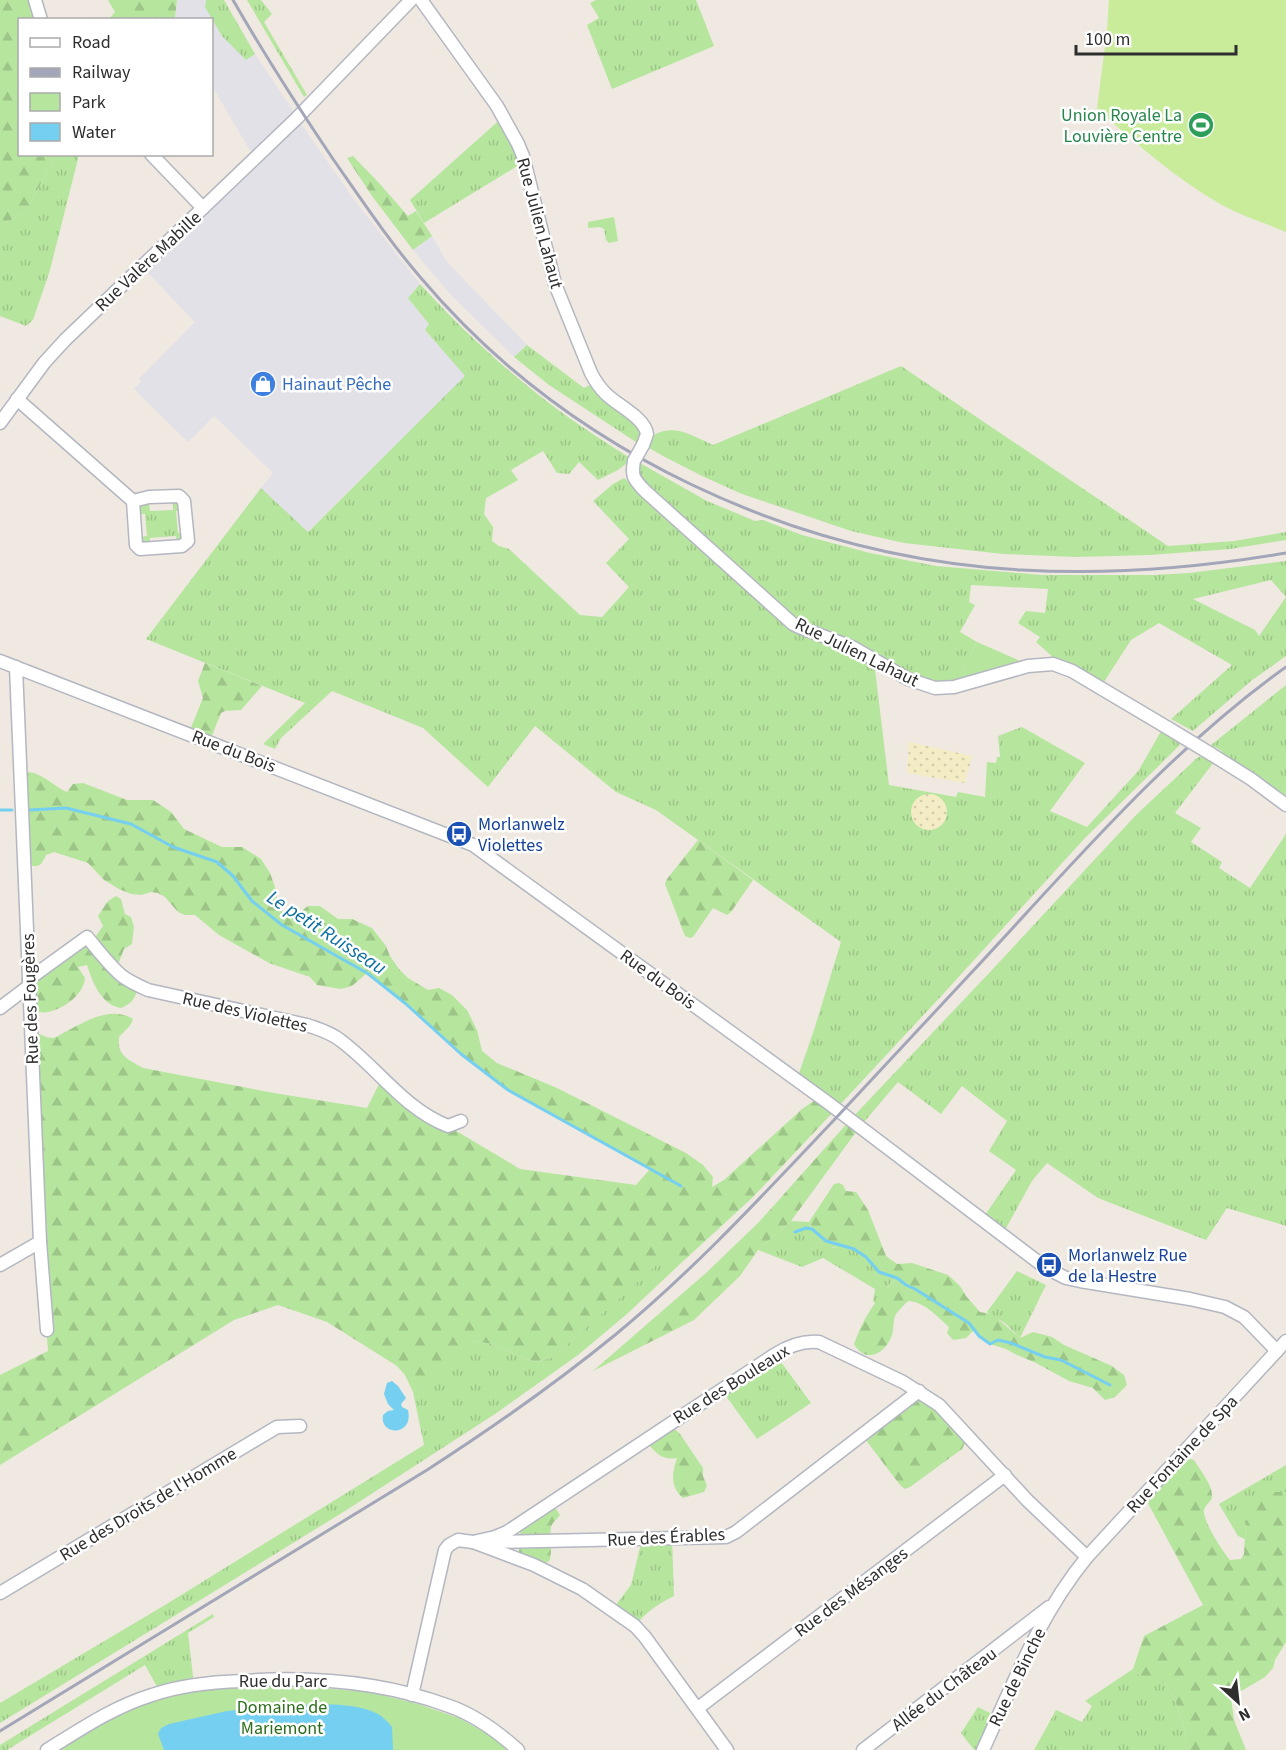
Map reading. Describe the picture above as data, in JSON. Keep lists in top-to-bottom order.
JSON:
{
  "streets": {
    "street": [
      "Rue Julien Lahaut",
      "Rue Valère Mabille",
      "Rue du Bois",
      "Rue des Fougères",
      "Rue des Violettes",
      "Rue des Bouleaux",
      "Rue Fontaine de Spa",
      "Rue des Droits de l'Homme",
      "Rue des Érables",
      "Rue des Mésanges",
      "Rue de Binche",
      "Rue du Parc",
      "Allée du Château"
    ]
  },
  "crossings": [
    ["Rue du Bois", "Rue des Fougères"],
    ["Rue du Bois", "Rue Fontaine de Spa"],
    ["Rue des Fougères", "Rue des Violettes"],
    ["Rue des Bouleaux", "Rue Fontaine de Spa"],
    ["Rue des Bouleaux", "Rue des Érables"],
    ["Rue des Bouleaux", "Rue des Mésanges"],
    ["Rue des Bouleaux", "Rue du Parc"],
    ["Rue Fontaine de Spa", "Rue de Binche"],
    ["Rue Fontaine de Spa", "Allée du Château"],
    ["Rue de Binche", "Allée du Château"]
  ],
  "water": ["Le petit Ruisseau"],
  "parks": ["Domaine de Mariemont"],
  "places": {
    "sports": ["Union Royale La Louvière Centre"],
    "shop": ["Hainaut Pêche"],
    "bus stop": ["Morlanwelz Violettes", "Morlanwelz Rue de la Hestre"]
  },
  "legend": [
    "Road",
    "Railway",
    "Park",
    "Water"
  ],
  "scale_bar": "100 m",
  "north": "bottom right"
}
